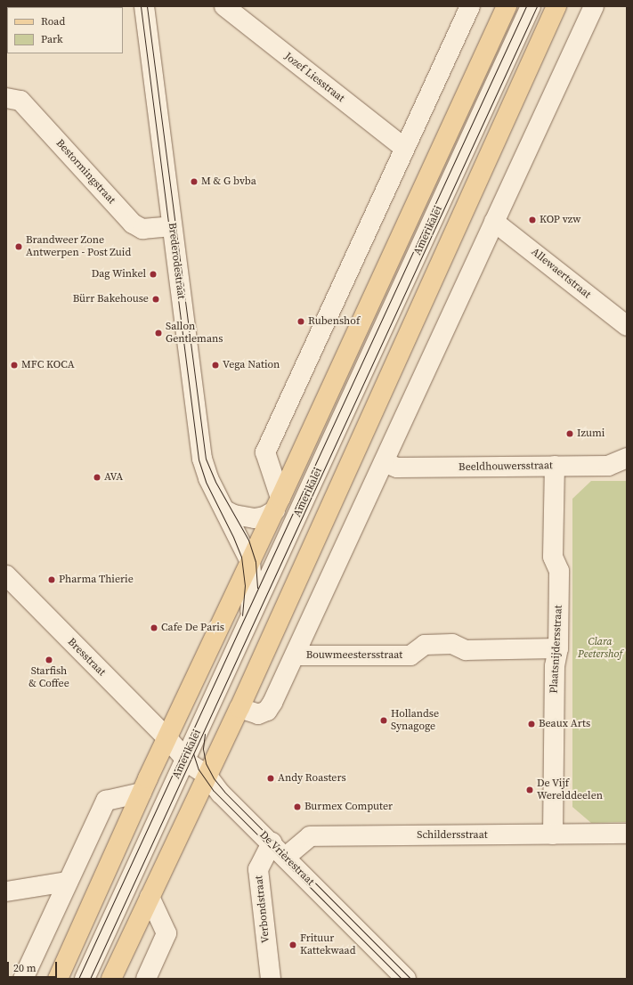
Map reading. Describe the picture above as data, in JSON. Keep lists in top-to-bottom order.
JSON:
{
  "streets": {
    "street": [
      "Jozef Liesstraat",
      "Bestormingstraat",
      "Amerikalei",
      "Brederodestraat",
      "Allewaertstraat",
      "Beeldhouwersstraat",
      "Plaatsnijdersstraat",
      "Bouwmeestersstraat",
      "Bresstraat",
      "Schildersstraat",
      "De Vrièrestraat",
      "Verbondstraat"
    ]
  },
  "crossings": [
    ["Bestormingstraat", "Brederodestraat"],
    ["Amerikalei", "Brederodestraat"],
    ["Amerikalei", "De Vrièrestraat"],
    ["Beeldhouwersstraat", "Plaatsnijdersstraat"],
    ["Plaatsnijdersstraat", "Bouwmeestersstraat"],
    ["Plaatsnijdersstraat", "Schildersstraat"],
    ["Bresstraat", "De Vrièrestraat"],
    ["Schildersstraat", "De Vrièrestraat"],
    ["De Vrièrestraat", "Verbondstraat"]
  ],
  "parks": ["Clara Peetershof"],
  "places": [
    "M & G bvba",
    "KOP vzw",
    "Brandweer Zone Antwerpen - Post Zuid",
    "Dag Winkel",
    "Bürr Bakehouse",
    "Rubenshof",
    "Sallon Gentlemans",
    "MFC KOCA",
    "Vega Nation",
    "Izumi",
    "AVA",
    "Pharma Thierie",
    "Cafe De Paris",
    "Starfish & Coffee",
    "Hollandse Synagoge",
    "Beaux Arts",
    "Andy Roasters",
    "De Vijf Werelddeelen",
    "Burmex Computer",
    "Frituur Kattekwaad"
  ],
  "legend": ["Road", "Park"],
  "scale_bar": "20 m"
}
